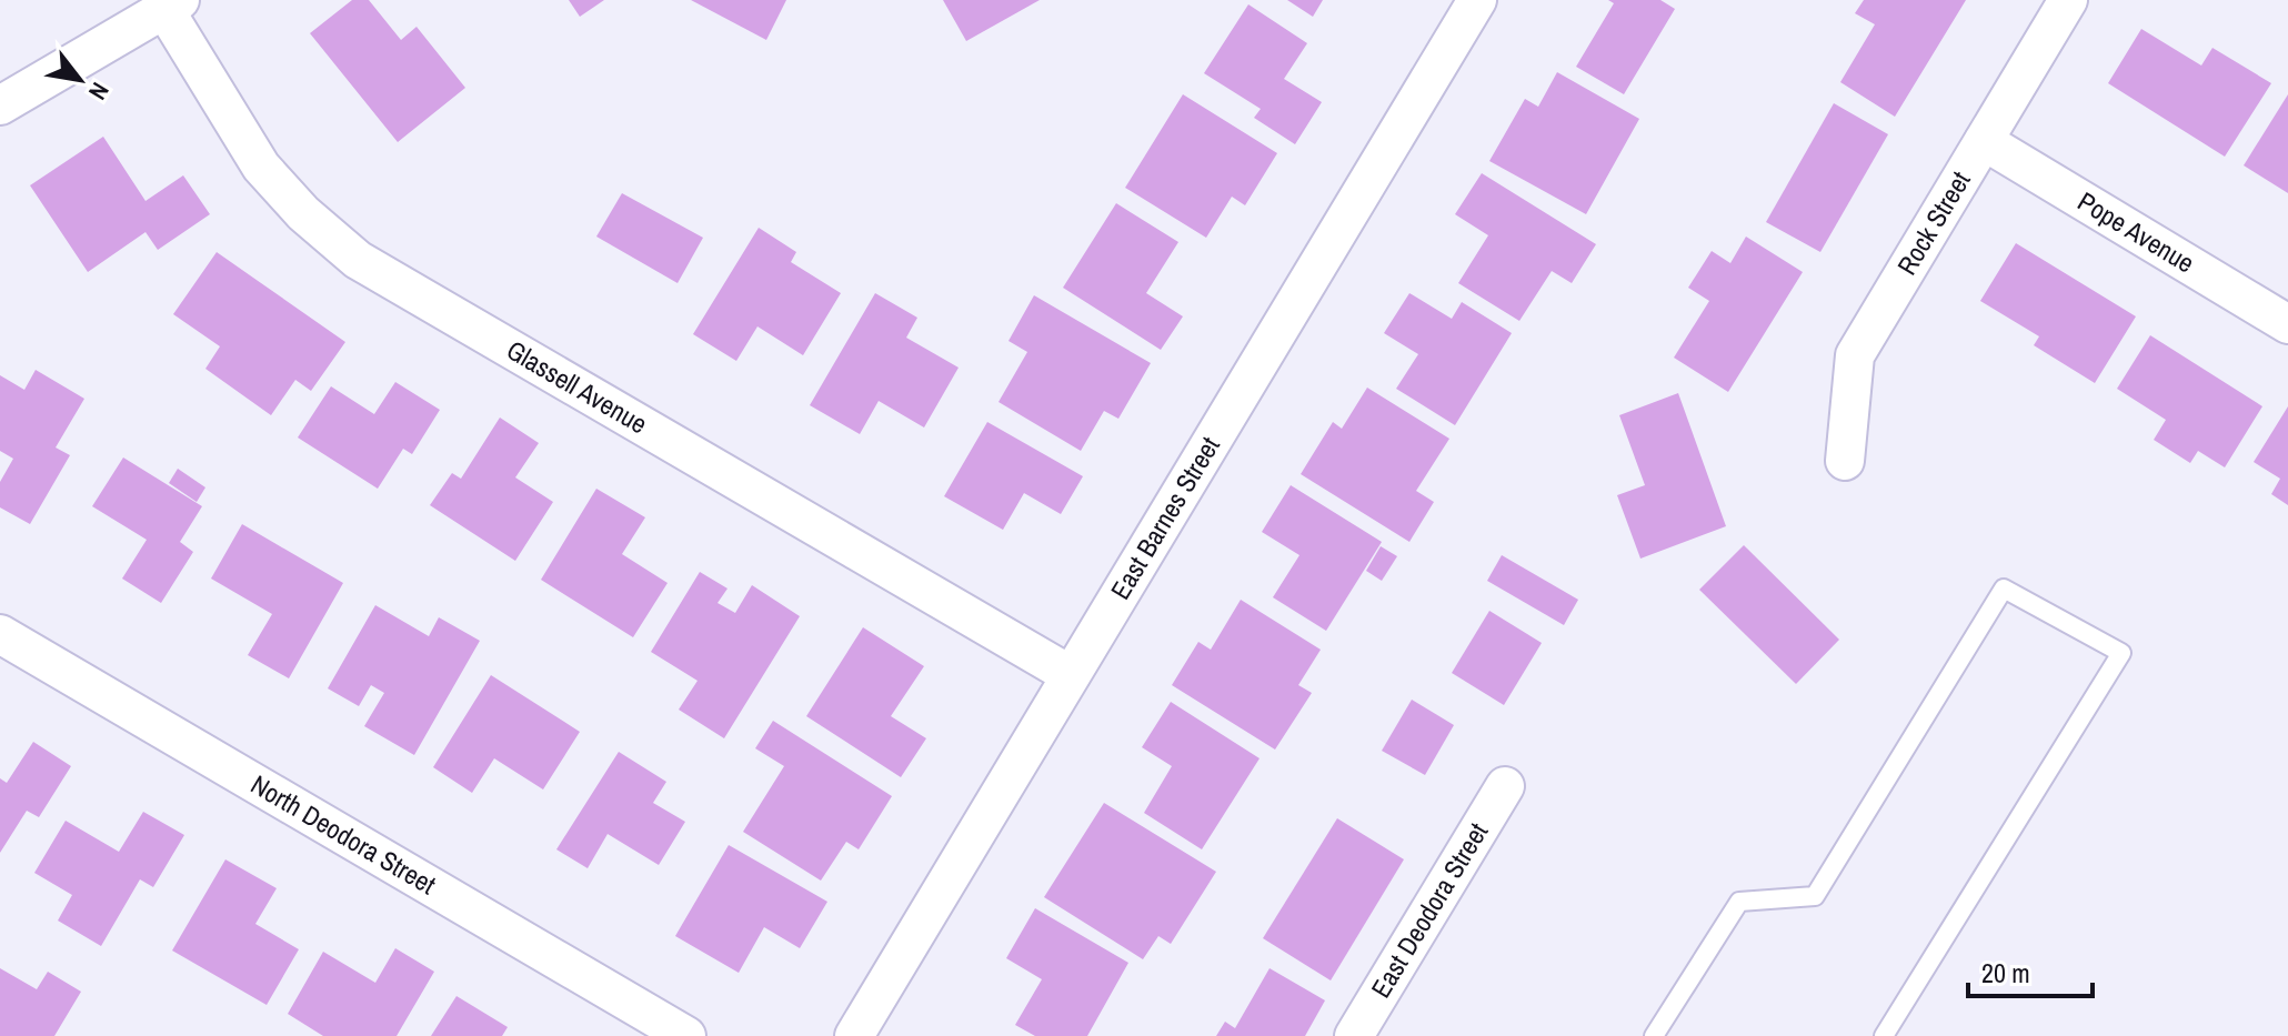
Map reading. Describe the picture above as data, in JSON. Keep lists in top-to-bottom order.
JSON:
{
  "streets": {
    "street": [
      "Rock Street",
      "Pope Avenue",
      "Glassell Avenue",
      "East Barnes Street",
      "North Deodora Street",
      "East Deodora Street"
    ]
  },
  "crossings": [
    ["Rock Street", "Pope Avenue"],
    ["Glassell Avenue", "East Barnes Street"]
  ],
  "scale_bar": "20 m",
  "north": "bottom right"
}
